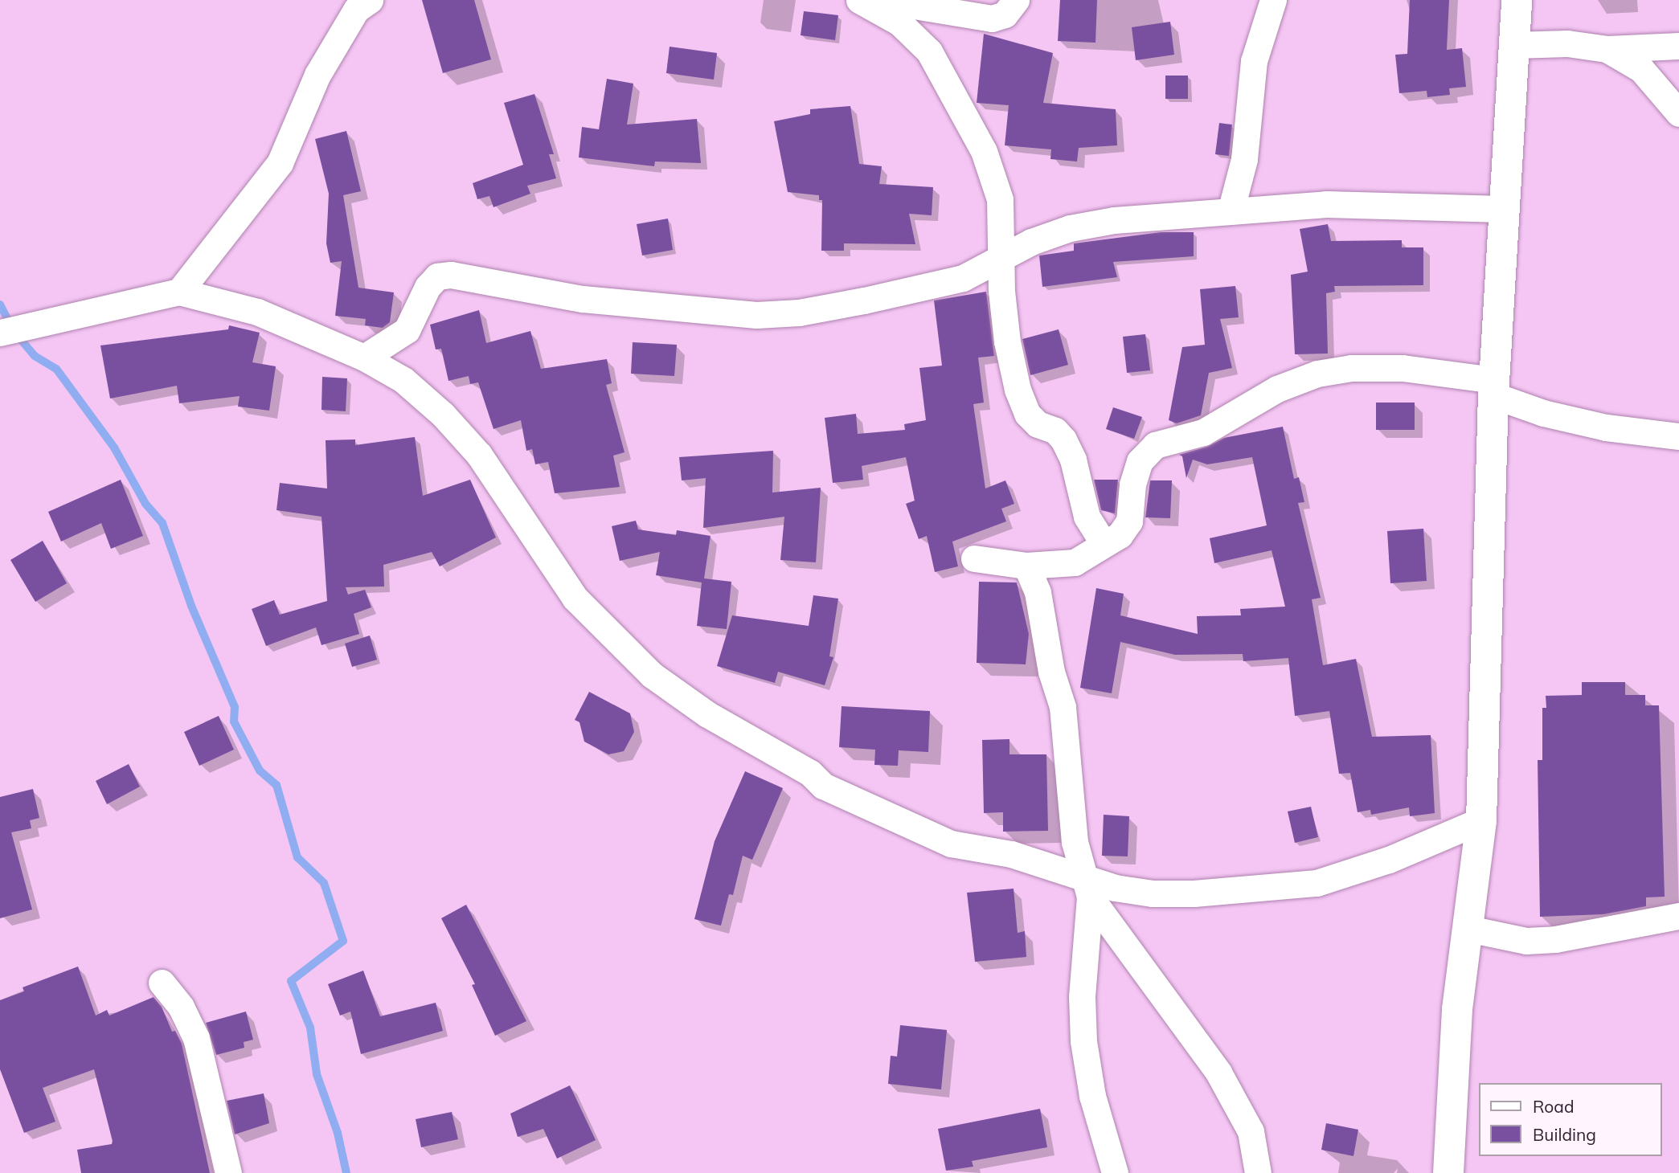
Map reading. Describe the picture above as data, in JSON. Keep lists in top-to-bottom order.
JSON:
{
  "legend": ["Road", "Building"]
}
